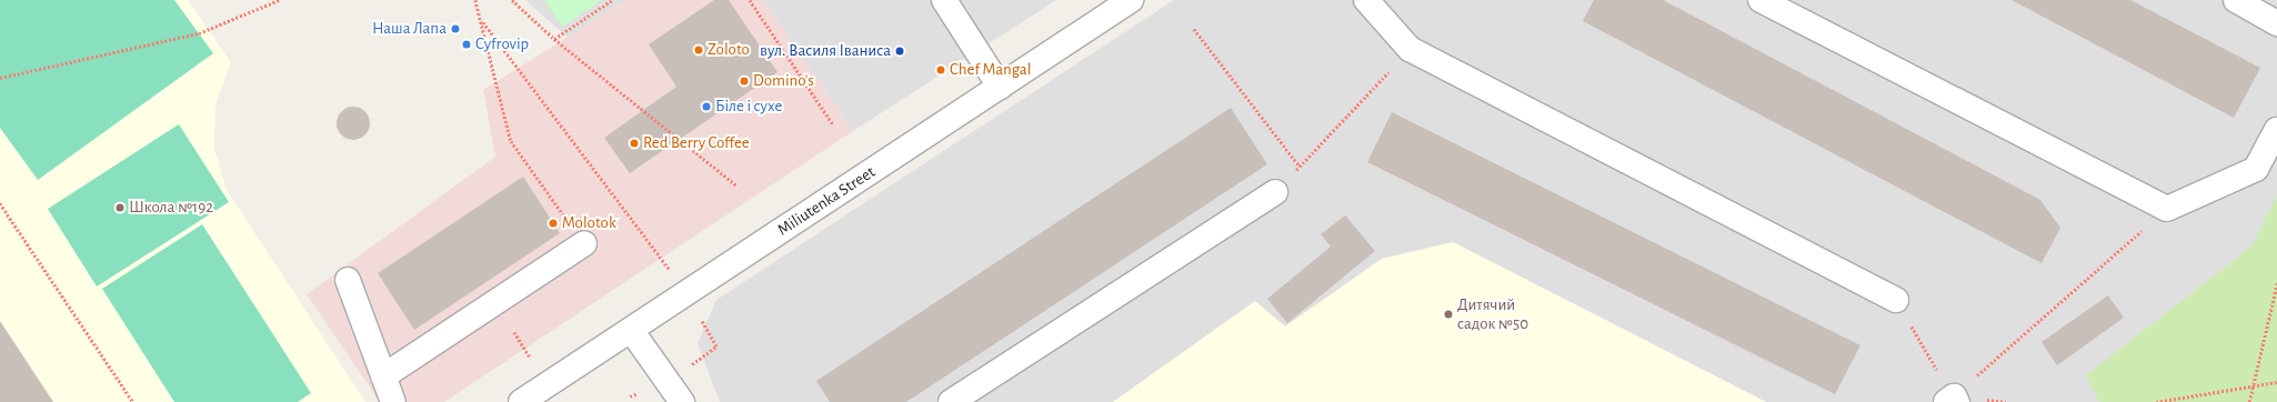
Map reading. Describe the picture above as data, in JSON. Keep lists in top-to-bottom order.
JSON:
{
  "streets": {
    "street": ["Miliutenka Street"]
  },
  "places": [
    "Наша Лапа",
    "Cyfrovip",
    "Zoloto",
    "вул. Василя Іваниса",
    "Chef Mangal",
    "Domino's",
    "Біле і сухе",
    "Red Berry Coffee",
    "Школа №192",
    "Molotok",
    "Дитячий садок №50"
  ]
}
